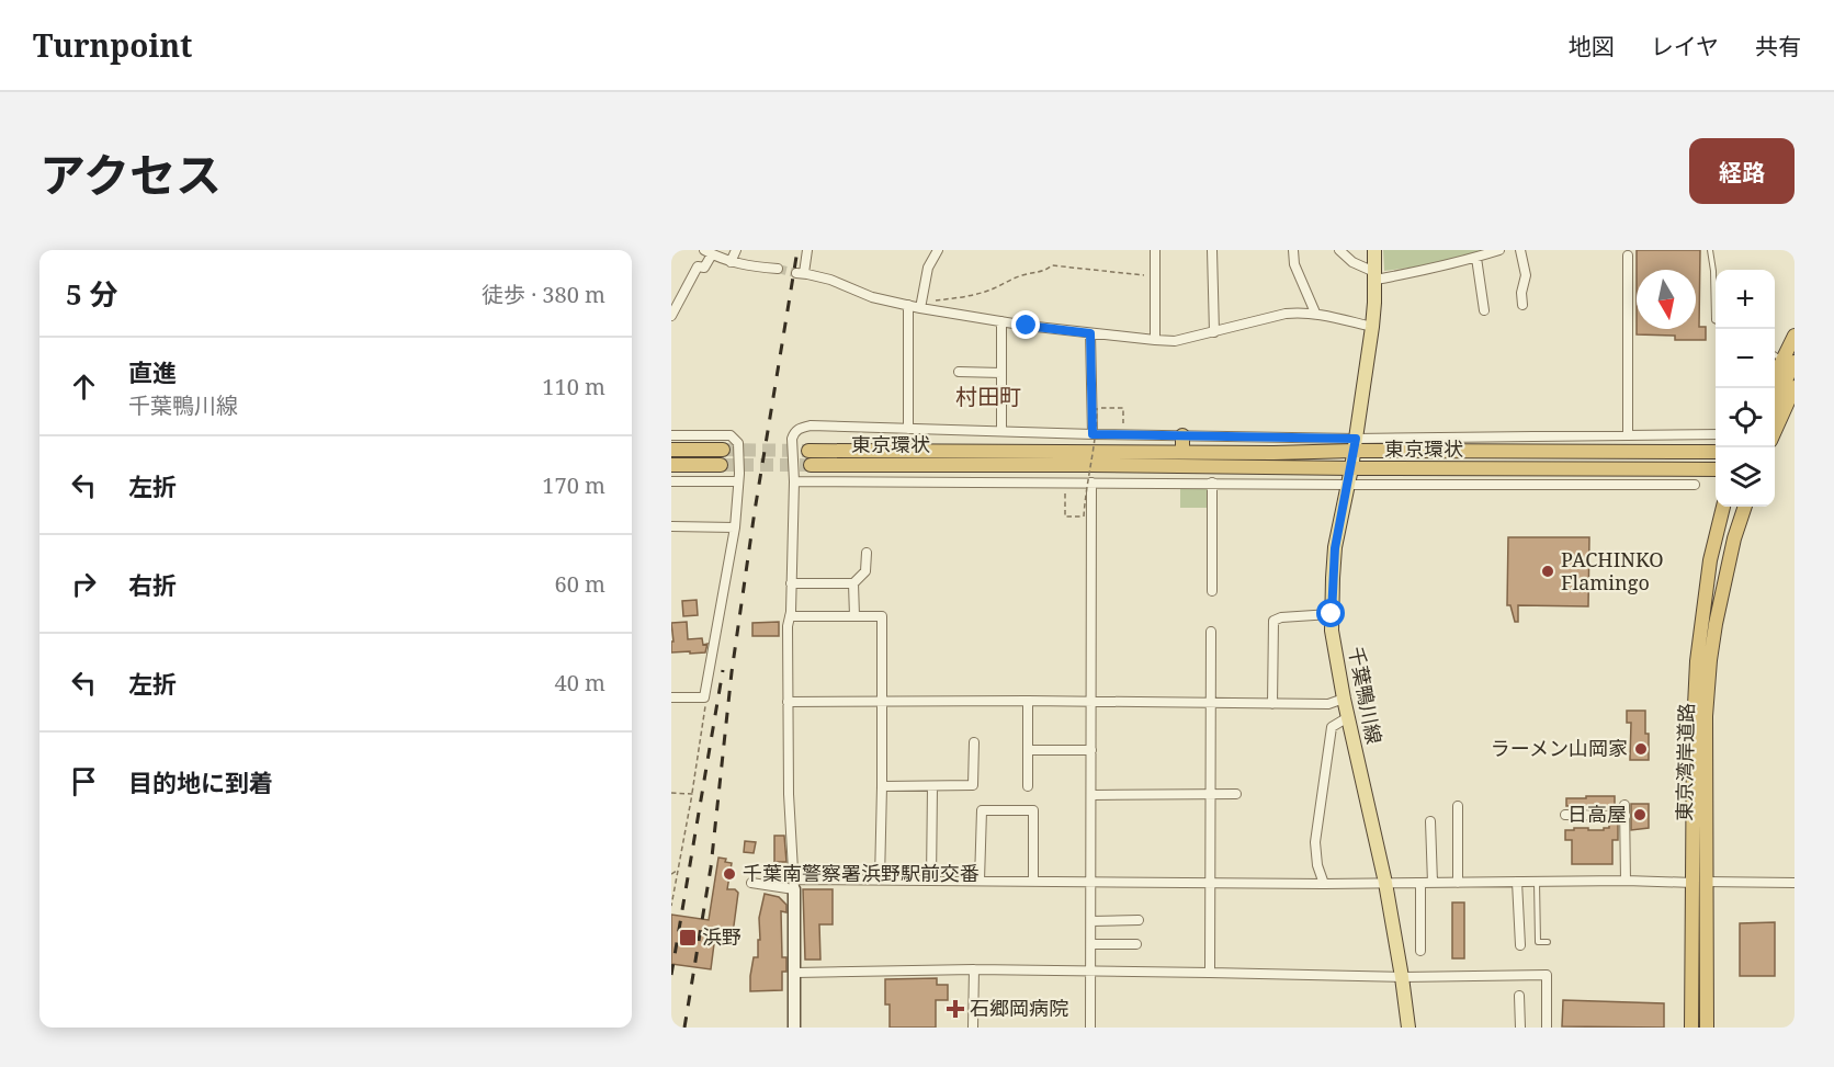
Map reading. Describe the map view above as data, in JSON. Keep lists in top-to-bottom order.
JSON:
{
  "streets": {
    "highway": ["東京環状", "東京湾岸道路"],
    "main road": ["千葉鴨川線"]
  },
  "crossings": [
    ["東京環状", "千葉鴨川線"]
  ],
  "districts": ["村田町"],
  "places": {
    "other": [
      "PACHINKO Flamingo",
      "ラーメン山岡家",
      "日高屋",
      "千葉南警察署浜野駅前交番"
    ],
    "transit": ["浜野"],
    "health": ["石郷岡病院"]
  },
  "north": "bottom",
  "page": {
    "header": "Turnpoint",
    "nav": ["地図", "レイヤ", "共有"],
    "title": "アクセス",
    "buttons": "経路",
    "heading": ["5 分", "徒歩 · 380 m"],
    "map_buttons": ["+", "−"],
    "list": [
      ["直進", "千葉鴨川線", "110 m"],
      ["左折", "170 m"],
      ["右折", "60 m"],
      ["左折", "40 m"],
      "目的地に到着"
    ]
  }
}
